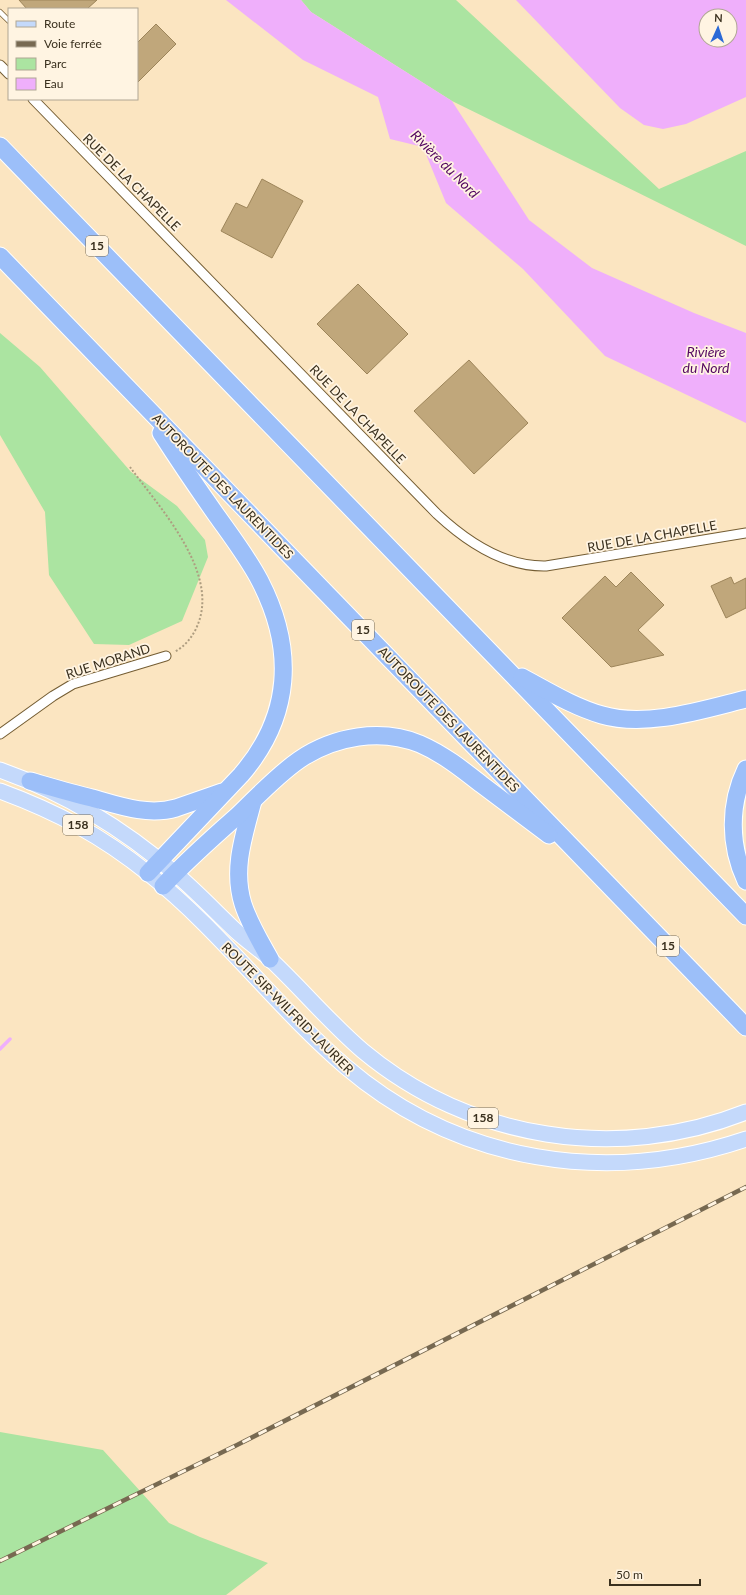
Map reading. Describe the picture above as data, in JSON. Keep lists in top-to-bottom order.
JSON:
{
  "streets": {
    "highway": ["15", "AUTOROUTE DES LAURENTIDES"],
    "main road": ["158", "ROUTE SIR-WILFRID-LAURIER"],
    "street": ["RUE DE LA CHAPELLE", "RUE MORAND"]
  },
  "water": ["Rivière du Nord"],
  "legend": [
    "Route",
    "Voie ferrée",
    "Parc",
    "Eau"
  ],
  "scale_bar": "50 m",
  "north": "top"
}
